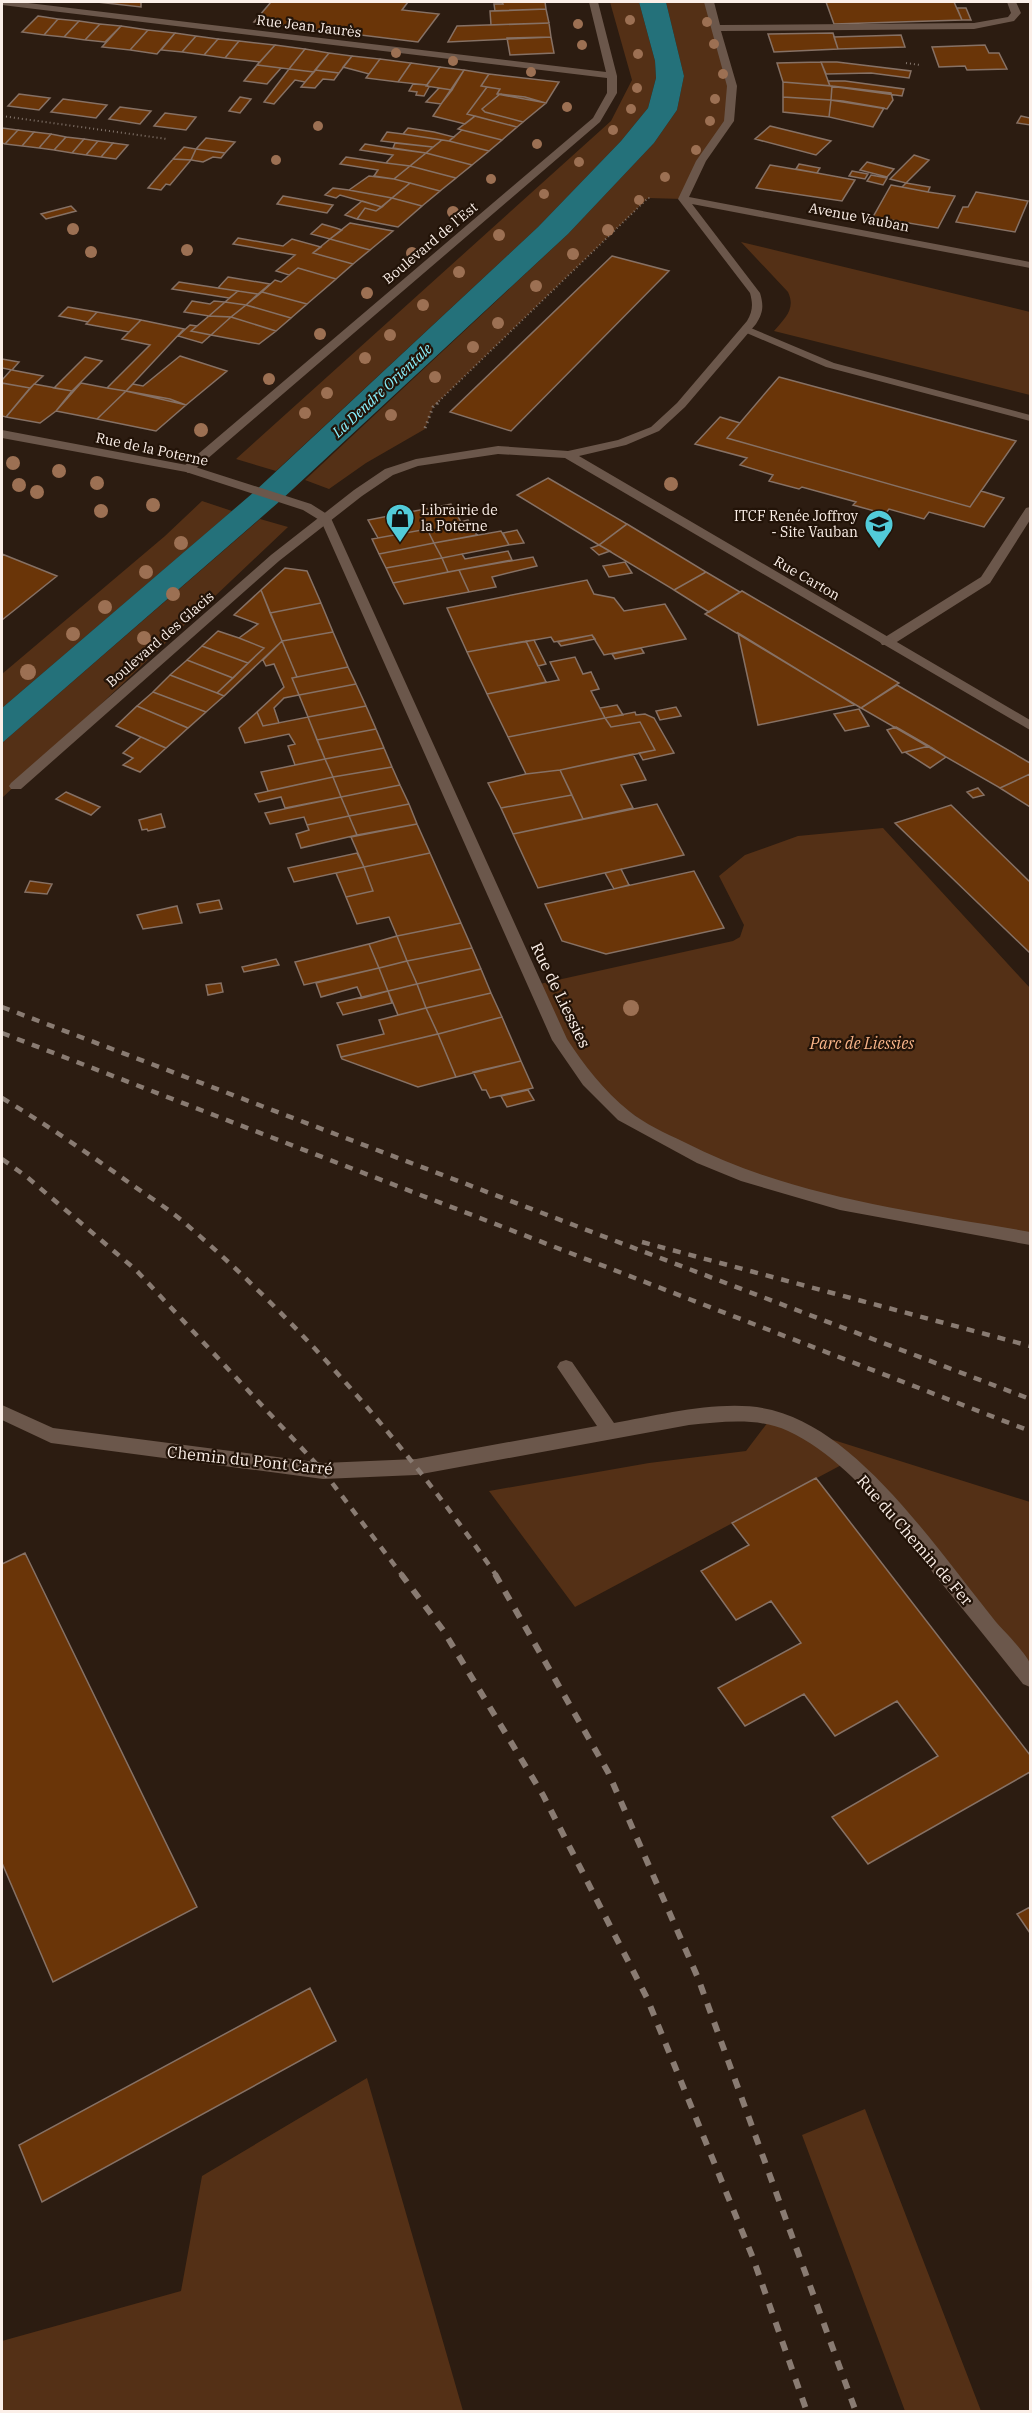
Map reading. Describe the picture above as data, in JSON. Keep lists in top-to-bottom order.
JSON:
{
  "streets": {
    "street": [
      "Rue Jean Jaurès",
      "Avenue Vauban",
      "Boulevard de l'Est",
      "Rue de la Poterne",
      "Rue Carton",
      "Boulevard des Glacis",
      "Rue de Liessies",
      "Chemin du Pont Carré",
      "Rue du Chemin de Fer"
    ]
  },
  "crossings": [
    ["Rue Jean Jaurès", "Boulevard de l'Est"],
    ["Avenue Vauban", "Rue Carton"],
    ["Boulevard de l'Est", "Rue de la Poterne"],
    ["Rue de la Poterne", "Rue Carton"],
    ["Rue de la Poterne", "Boulevard des Glacis"],
    ["Rue de la Poterne", "Rue de Liessies"],
    ["Rue Carton", "Boulevard des Glacis"],
    ["Rue Carton", "Rue de Liessies"],
    ["Boulevard des Glacis", "Rue de Liessies"],
    ["Chemin du Pont Carré", "Rue du Chemin de Fer"]
  ],
  "water": ["La Dendre Orientale"],
  "parks": ["Parc de Liessies"],
  "places": {
    "shop": ["Librairie de la Poterne"],
    "school or university": ["ITCF Renée Joffroy - Site Vauban"]
  }
}
